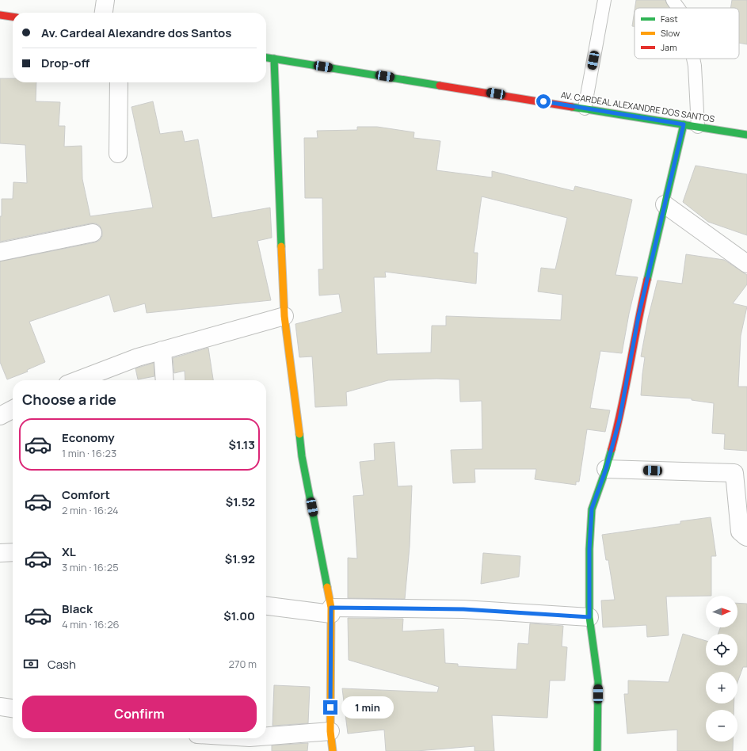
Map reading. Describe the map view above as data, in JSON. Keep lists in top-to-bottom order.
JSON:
{
  "streets": {
    "street": ["AV. CARDEAL ALEXANDRE DOS SANTOS"]
  },
  "legend": ["Fast", "Slow", "Jam"],
  "north": "right",
  "page": {
    "banner": ["Av. Cardeal Alexandre dos Santos", "Drop-off"],
    "heading": "Choose a ride",
    "list": [
      {
        "name": "Economy",
        "note": "1 min · 16:23",
        "value": "$1.13"
      },
      {
        "name": "Comfort",
        "note": "2 min · 16:24",
        "value": "$1.52"
      },
      {
        "name": "XL",
        "note": "3 min · 16:25",
        "value": "$1.92"
      },
      {
        "name": "Black",
        "note": "4 min · 16:26",
        "value": "$1.00"
      }
    ],
    "map_buttons": ["+", "−"],
    "pay": ["Cash", "270 m"],
    "buttons": "Confirm",
    "bubble": "1 min"
  }
}
